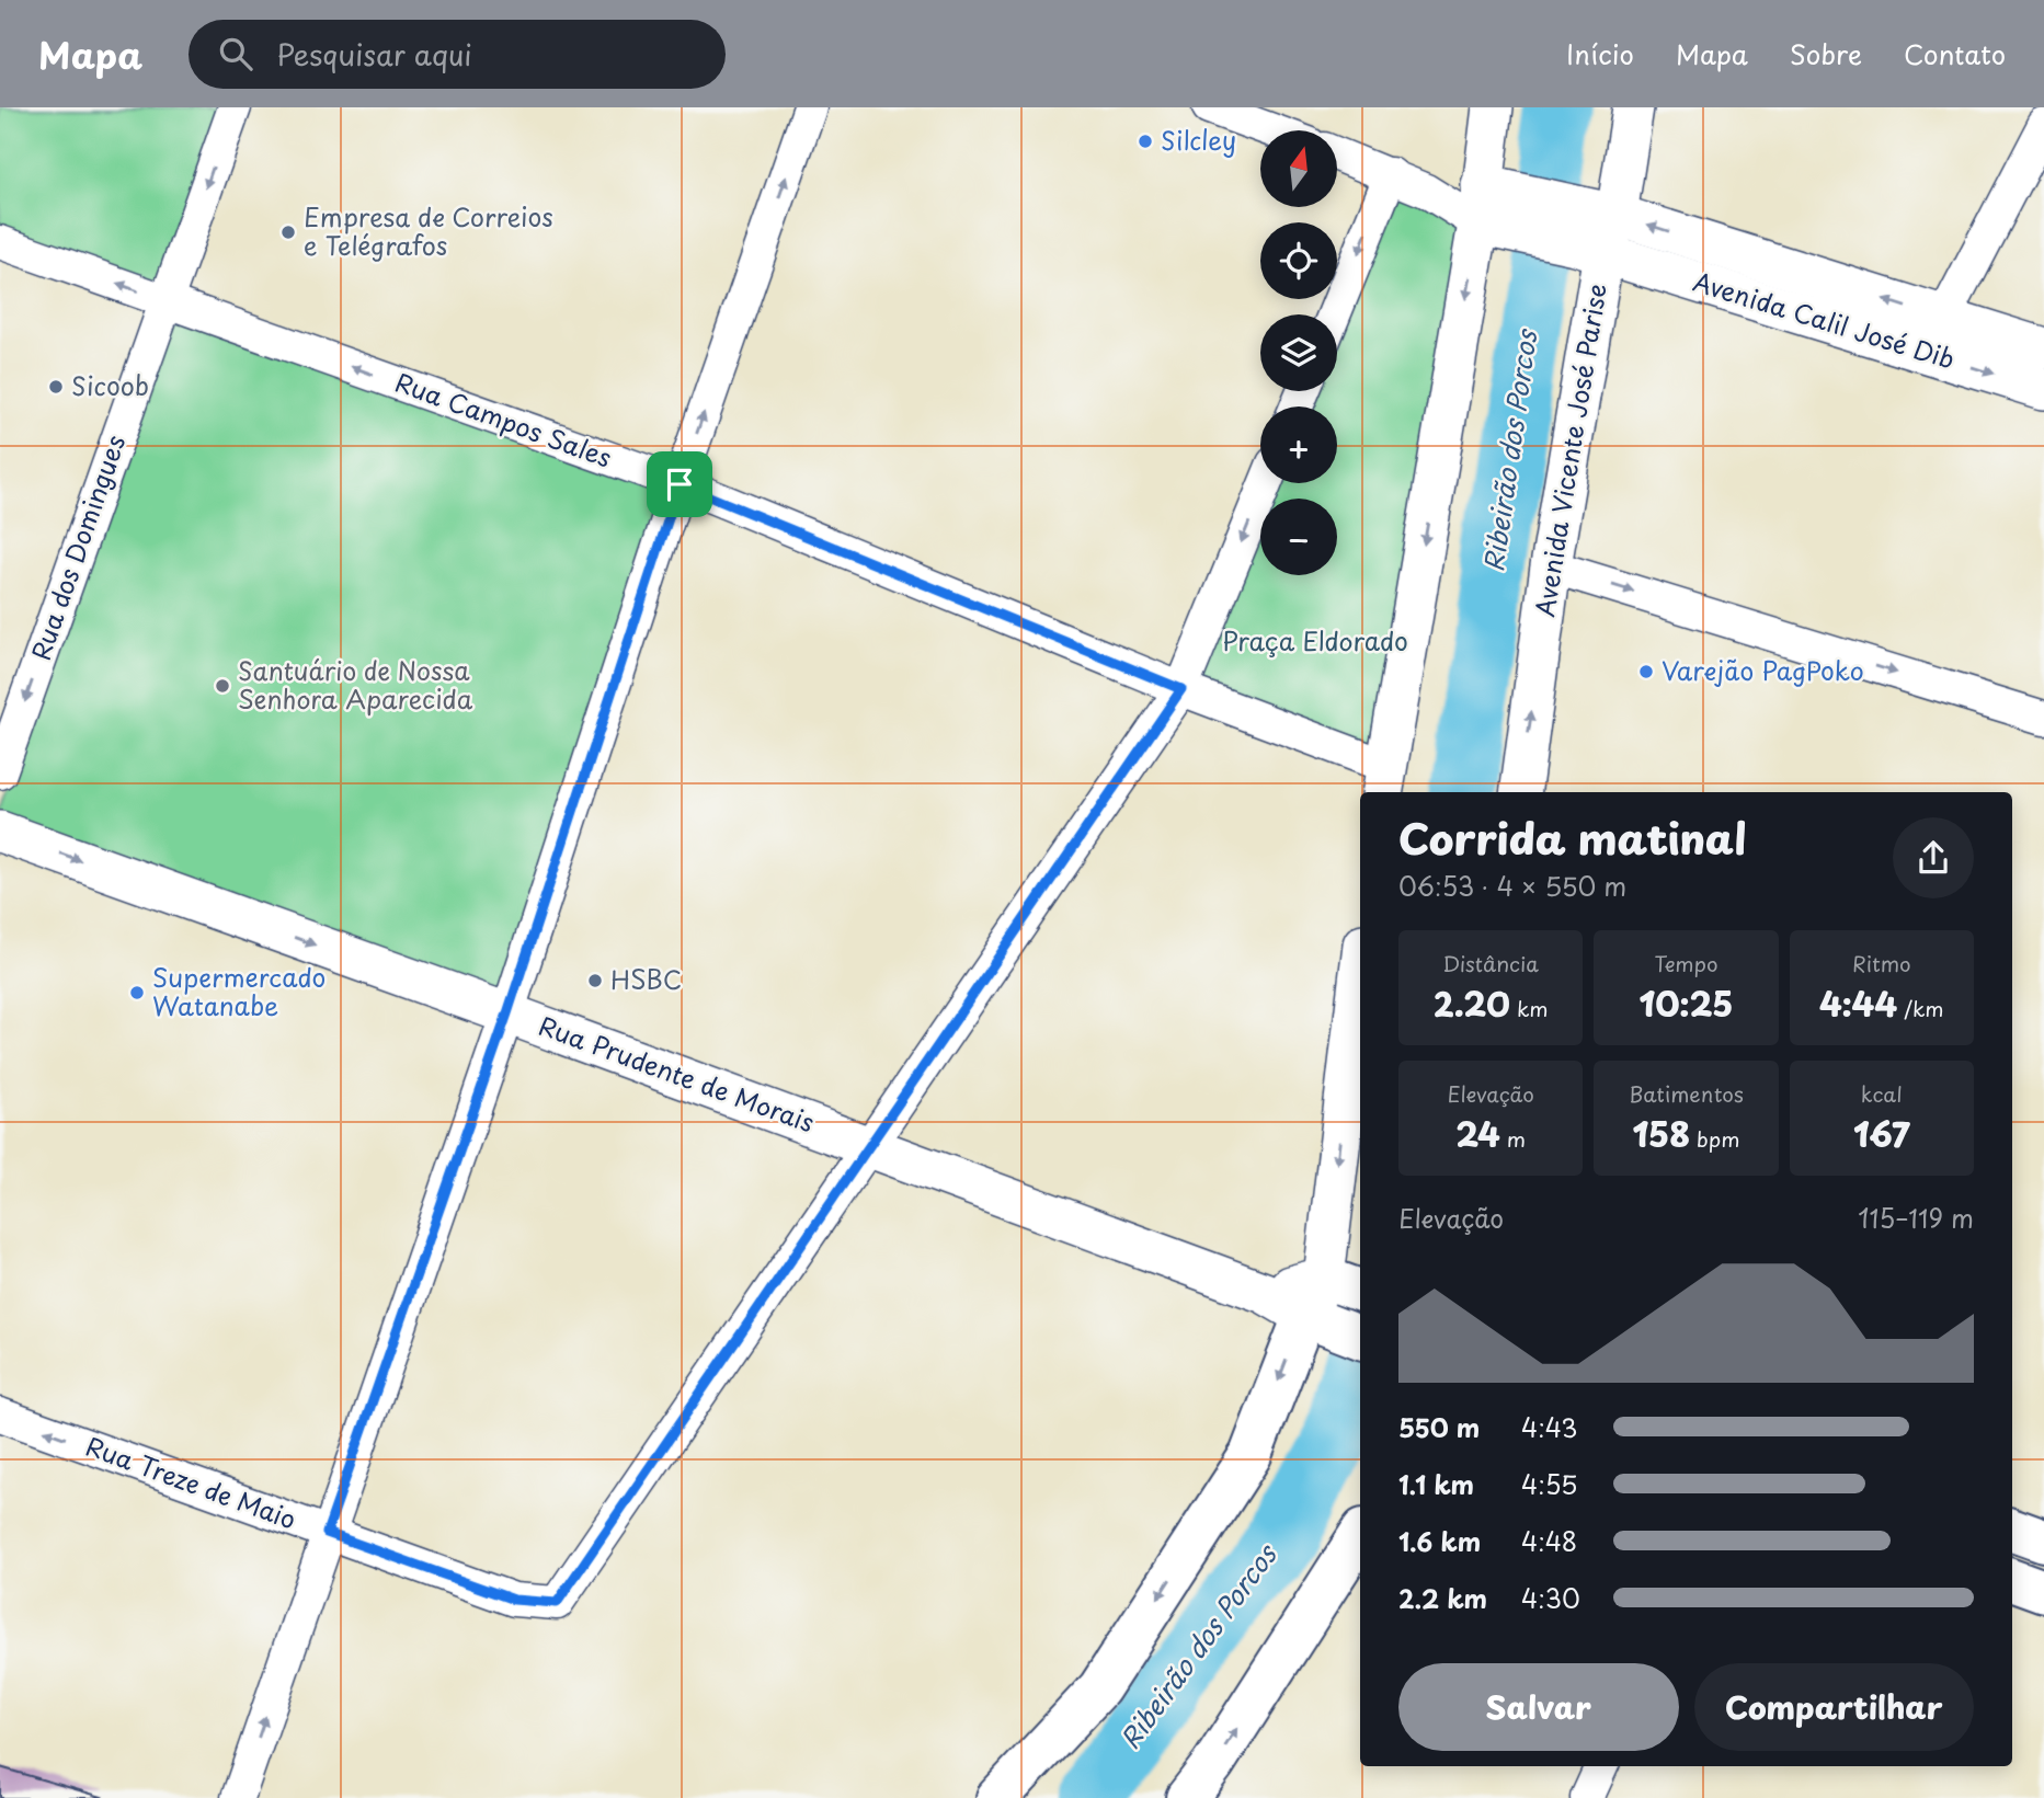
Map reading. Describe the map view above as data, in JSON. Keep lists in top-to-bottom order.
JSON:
{
  "streets": {
    "main road": ["Rua Prudente de Morais"],
    "street": [
      "Avenida Calil José Dib",
      "Rua Campos Sales",
      "Avenida Vicente José Parise",
      "Rua dos Domingues",
      "Rua Treze de Maio"
    ]
  },
  "crossings": [
    ["Avenida Calil José Dib", "Avenida Vicente José Parise"],
    ["Rua Campos Sales", "Rua dos Domingues"],
    ["Rua Prudente de Morais", "Rua Treze de Maio"]
  ],
  "one_way": ["Rua Campos Sales", "Rua dos Domingues", "Rua Prudente de Morais"],
  "water": ["Ribeirão dos Porcos"],
  "parks": ["Praça Eldorado"],
  "places": [
    "Silcley",
    "Empresa de Correios e Telégrafos",
    "Sicoob",
    "Varejão PagPoko",
    "Santuário de Nossa Senhora Aparecida",
    "HSBC",
    "Supermercado Watanabe"
  ],
  "north": "top",
  "page": {
    "header": "Mapa",
    "search": "Pesquisar aqui",
    "nav": [
      "Início",
      "Mapa",
      "Sobre",
      "Contato"
    ],
    "map_buttons": ["+", "−"],
    "heading": ["Corrida matinal", "06:53 · 4 × 550 m"],
    "stats": [
      ["Distância", "2.20 km"],
      ["Tempo", "10:25"],
      ["Ritmo", "4:44 /km"],
      ["Elevação", "24 m"],
      ["Batimentos", "158 bpm"],
      ["kcal", "167"]
    ],
    "chart": ["Elevação", "115–119 m"],
    "list": [
      {
        "name": "550 m",
        "note": "4:43"
      },
      {
        "name": "1.1 km",
        "note": "4:55"
      },
      {
        "name": "1.6 km",
        "note": "4:48"
      },
      {
        "name": "2.2 km",
        "note": "4:30"
      }
    ],
    "buttons": ["Salvar", "Compartilhar"]
  }
}
